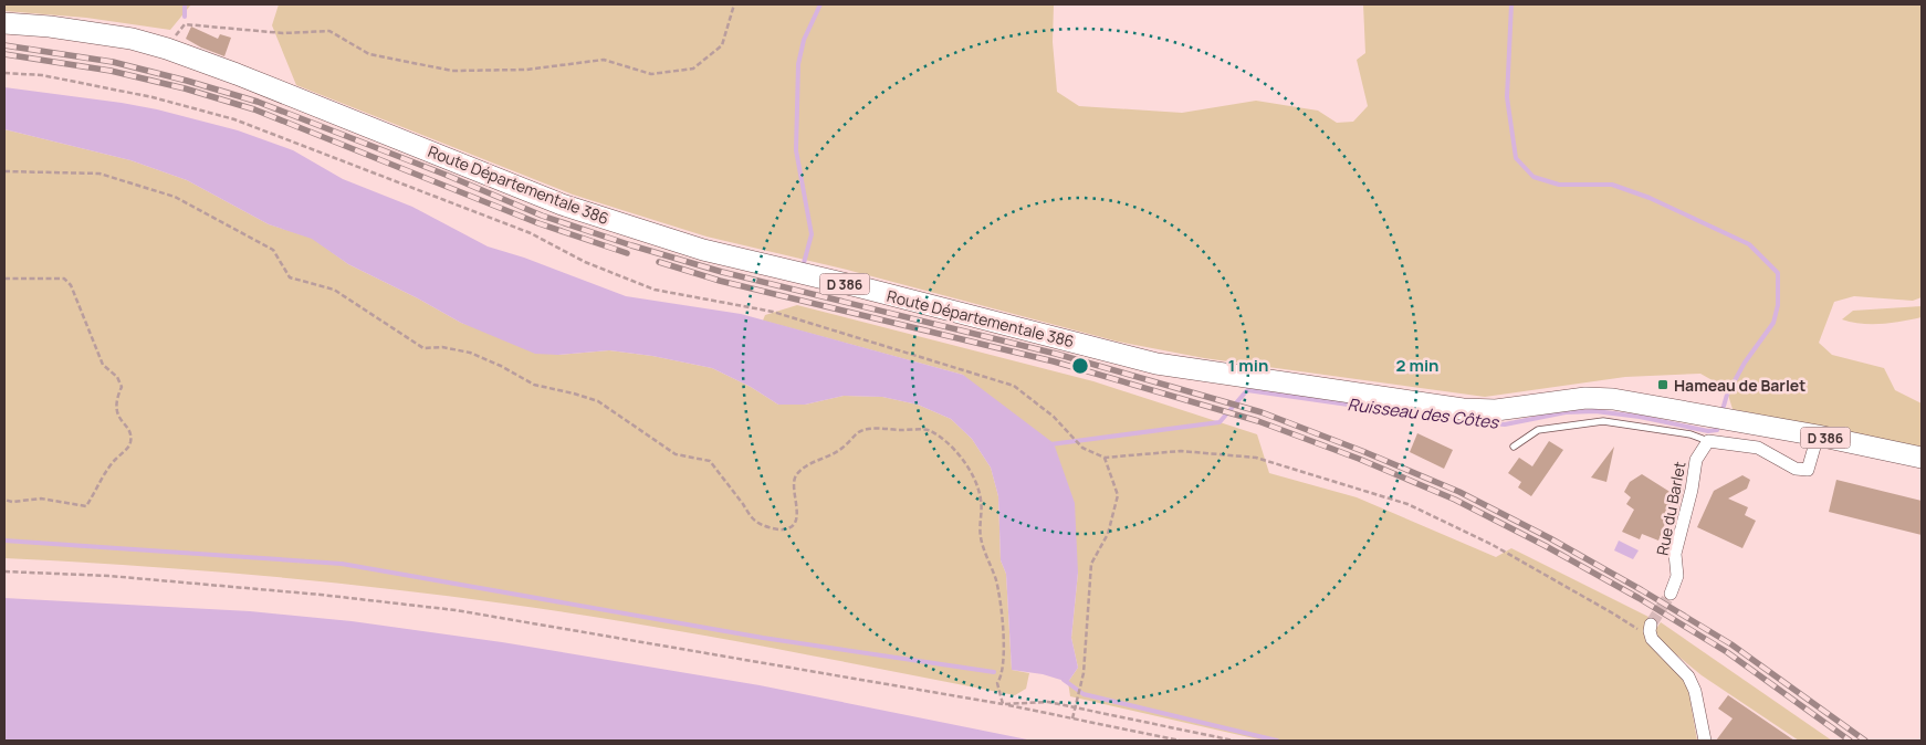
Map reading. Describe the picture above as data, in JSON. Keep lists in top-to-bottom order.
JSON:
{
  "streets": {
    "main road": ["Route Départementale 386", "D 386"],
    "street": ["Rue du Barlet"]
  },
  "water": ["Ruisseau des Côtes"],
  "places": {
    "transit": ["Hameau de Barlet"]
  },
  "rings": ["1 min", "2 min"]
}
